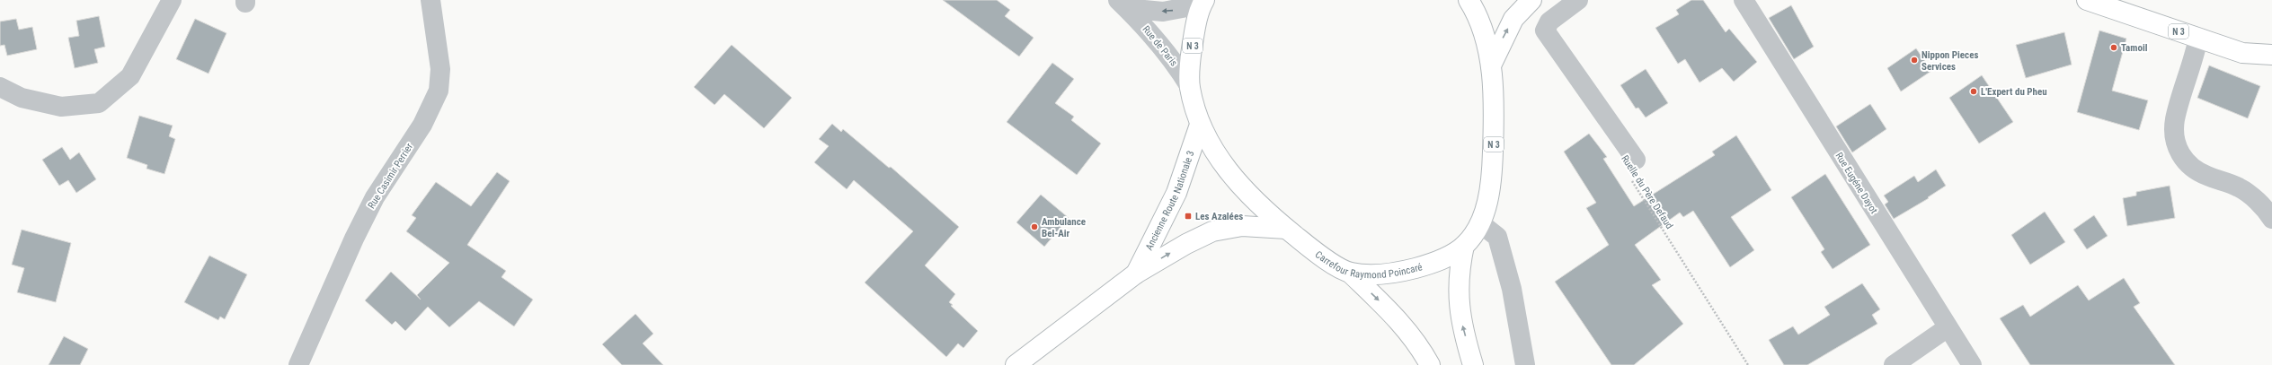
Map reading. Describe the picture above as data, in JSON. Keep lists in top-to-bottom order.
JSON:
{
  "streets": {
    "main road": ["N 3", "Ancienne Route Nationale 3", "Carrefour Raymond Poincaré"],
    "street": ["Rue de Paris", "Rue Casimir Perrier", "Rue Eugéne Dayot"],
    "path": ["Ruelle du Père Defaud"]
  },
  "crossings": [
    ["N 3", "Carrefour Raymond Poincaré"],
    ["Rue de Paris", "Carrefour Raymond Poincaré"],
    ["Ancienne Route Nationale 3", "Carrefour Raymond Poincaré"]
  ],
  "one_way": ["Rue de Paris"],
  "places": {
    "other": [
      "Tamoil",
      "Nippon Pieces Services",
      "L'Expert du Pheu",
      "Ambulance Bel-Air"
    ],
    "transit": ["Les Azalées"]
  }
}
